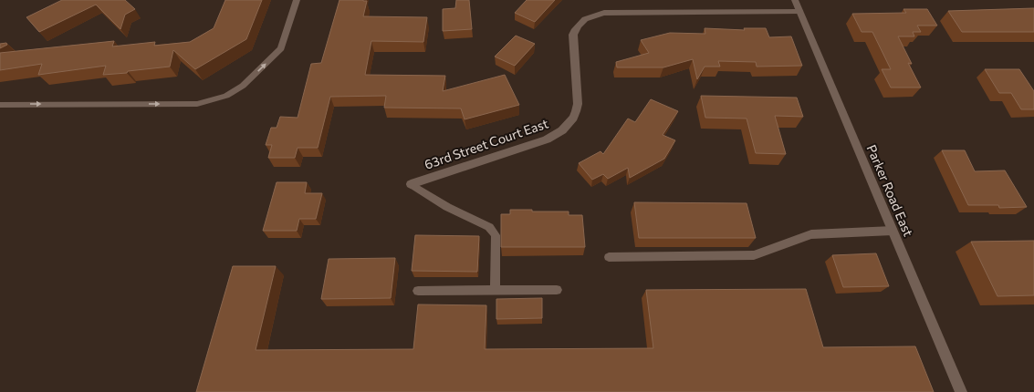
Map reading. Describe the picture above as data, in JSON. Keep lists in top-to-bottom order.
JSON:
{
  "streets": {
    "street": ["63rd Street Court East", "Parker Road East"]
  },
  "crossings": [
    ["63rd Street Court East", "Parker Road East"]
  ]
}
